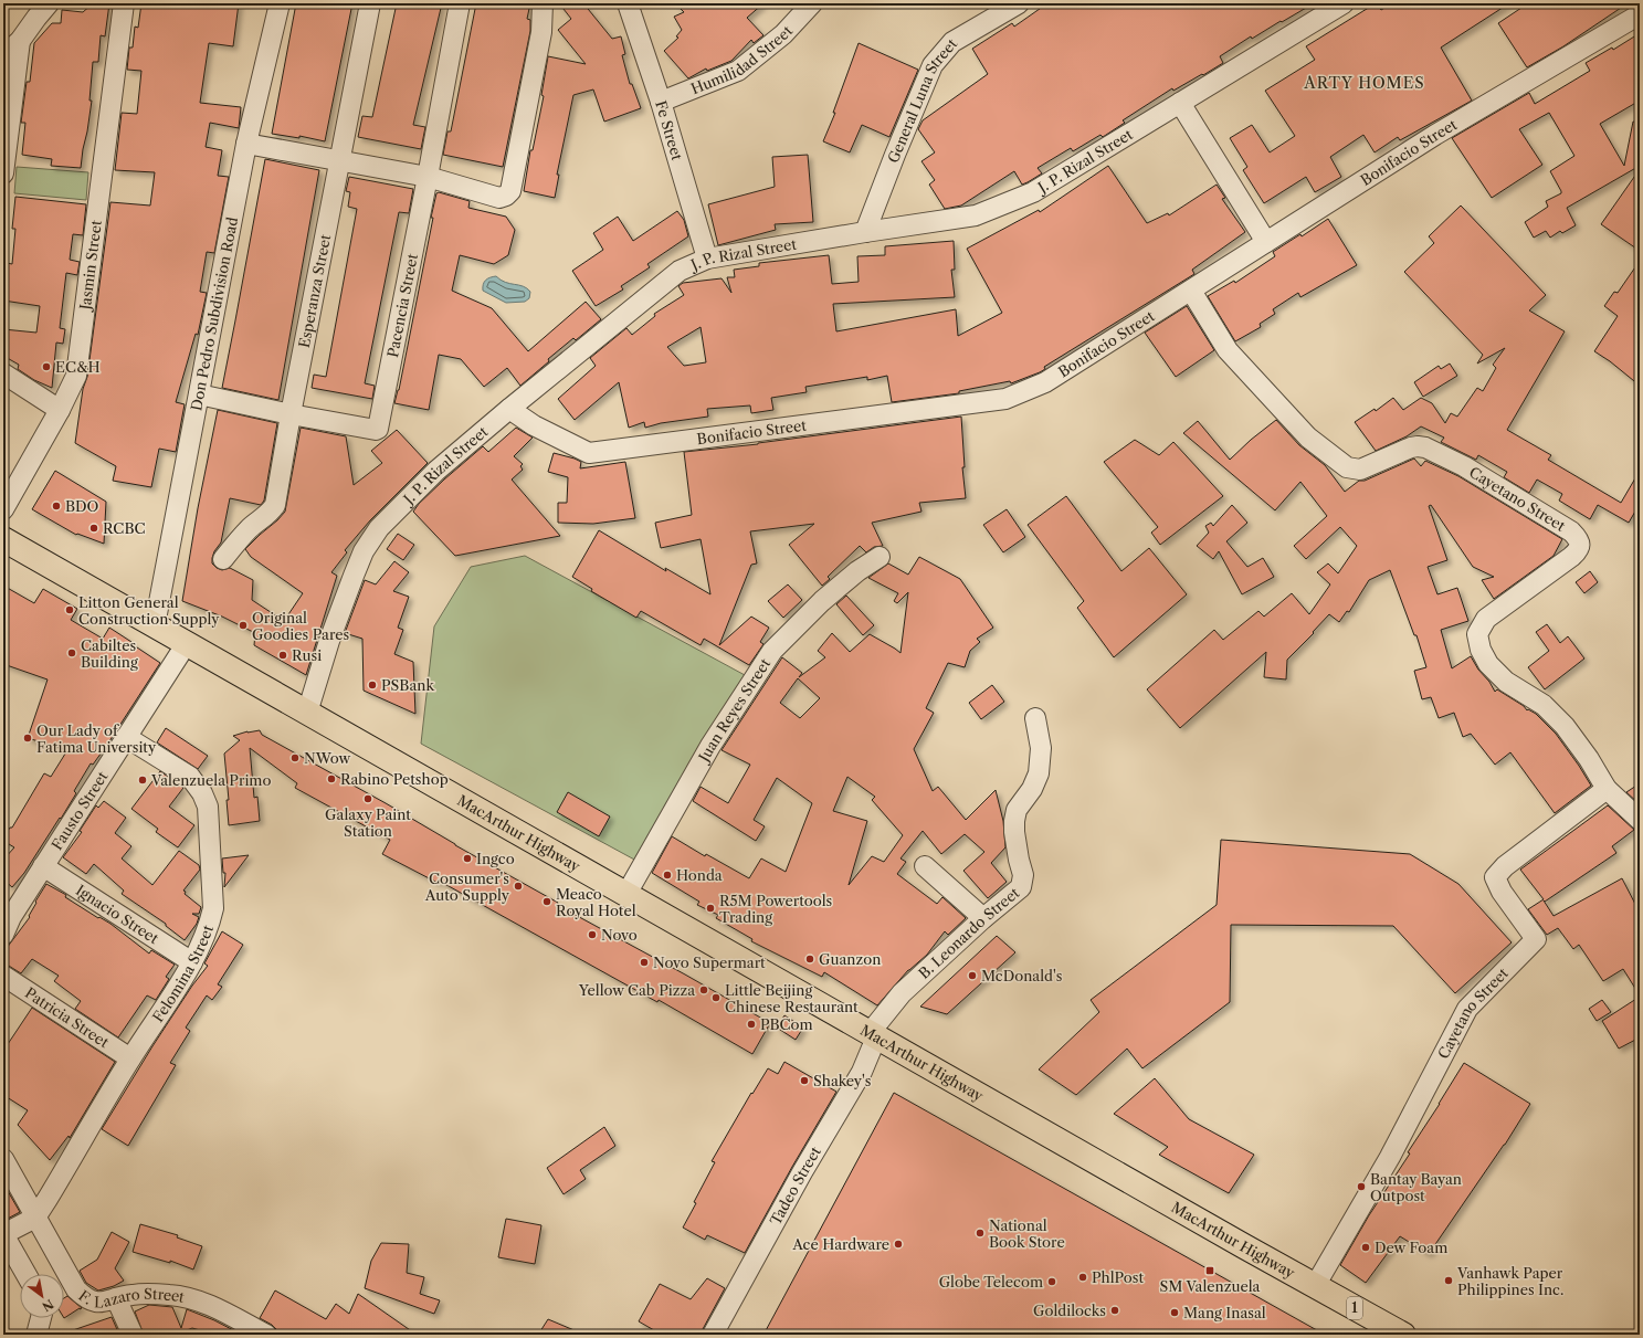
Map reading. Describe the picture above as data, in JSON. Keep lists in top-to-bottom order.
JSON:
{
  "streets": {
    "highway": ["MacArthur Highway", "1"],
    "street": [
      "Humilidad Street",
      "General Luna Street",
      "Fe Street",
      "Bonifacio Street",
      "J. P. Rizal Street",
      "Jasmin Street",
      "Esperanza Street",
      "Pacencia Street",
      "Don Pedro Subdivision Road",
      "Cayetano Street",
      "Juan Reyes Street",
      "Fausto Street",
      "Ignacio Street",
      "B. Leonardo Street",
      "Felomina Street",
      "Patricia Street",
      "Tadeo Street",
      "F. Lazaro Street"
    ]
  },
  "crossings": [
    ["Humilidad Street", "Fe Street"],
    ["General Luna Street", "J. P. Rizal Street"],
    ["Fe Street", "J. P. Rizal Street"],
    ["Bonifacio Street", "J. P. Rizal Street"],
    ["Bonifacio Street", "Cayetano Street"],
    ["J. P. Rizal Street", "MacArthur Highway"],
    ["Esperanza Street", "Pacencia Street"],
    ["Pacencia Street", "Don Pedro Subdivision Road"],
    ["Don Pedro Subdivision Road", "MacArthur Highway"],
    ["Cayetano Street", "MacArthur Highway"],
    ["Juan Reyes Street", "MacArthur Highway"],
    ["Fausto Street", "MacArthur Highway"],
    ["Fausto Street", "Ignacio Street"],
    ["Fausto Street", "Felomina Street"],
    ["MacArthur Highway", "B. Leonardo Street"],
    ["MacArthur Highway", "Tadeo Street"],
    ["Ignacio Street", "Felomina Street"],
    ["B. Leonardo Street", "Tadeo Street"],
    ["Felomina Street", "Patricia Street"],
    ["Felomina Street", "F. Lazaro Street"]
  ],
  "districts": ["ARTY HOMES"],
  "places": {
    "other": [
      "EC&H",
      "BDO",
      "RCBC",
      "Litton General Construction Supply",
      "Original Goodies Pares",
      "Cabiltes Building",
      "Rusi",
      "PSBank",
      "Our Lady of Fatima University",
      "NWow",
      "Rabino Petshop",
      "Valenzuela Primo",
      "Galaxy Paint Station",
      "Ingco",
      "Honda",
      "Consumer's Auto Supply",
      "Meaco Royal Hotel",
      "R5M Powertools Trading",
      "Novo",
      "Guanzon",
      "Novo Supermart",
      "McDonald's",
      "Yellow Cab Pizza",
      "Little Beijing Chinese Restaurant",
      "PBCom",
      "Shakey's",
      "Bantay Bayan Outpost",
      "National Book Store",
      "Ace Hardware",
      "Dew Foam",
      "PhlPost",
      "Vanhawk Paper Philippines Inc.",
      "Globe Telecom",
      "Goldilocks",
      "Mang Inasal"
    ],
    "transit": ["SM Valenzuela"]
  },
  "north": "bottom right"
}
